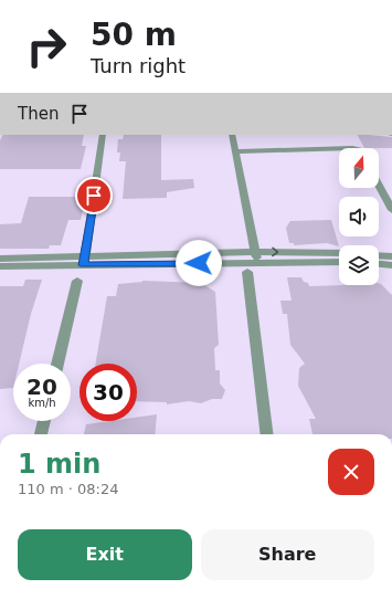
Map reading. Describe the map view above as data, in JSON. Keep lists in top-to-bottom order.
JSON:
{
  "north": "top",
  "page": {
    "turn": ["50 m", "Turn right"],
    "then": "Then",
    "speed": "20 km/h",
    "limit": "30",
    "heading": ["1 min", "110 m · 08:24"],
    "buttons": ["Exit", "Share"]
  }
}
